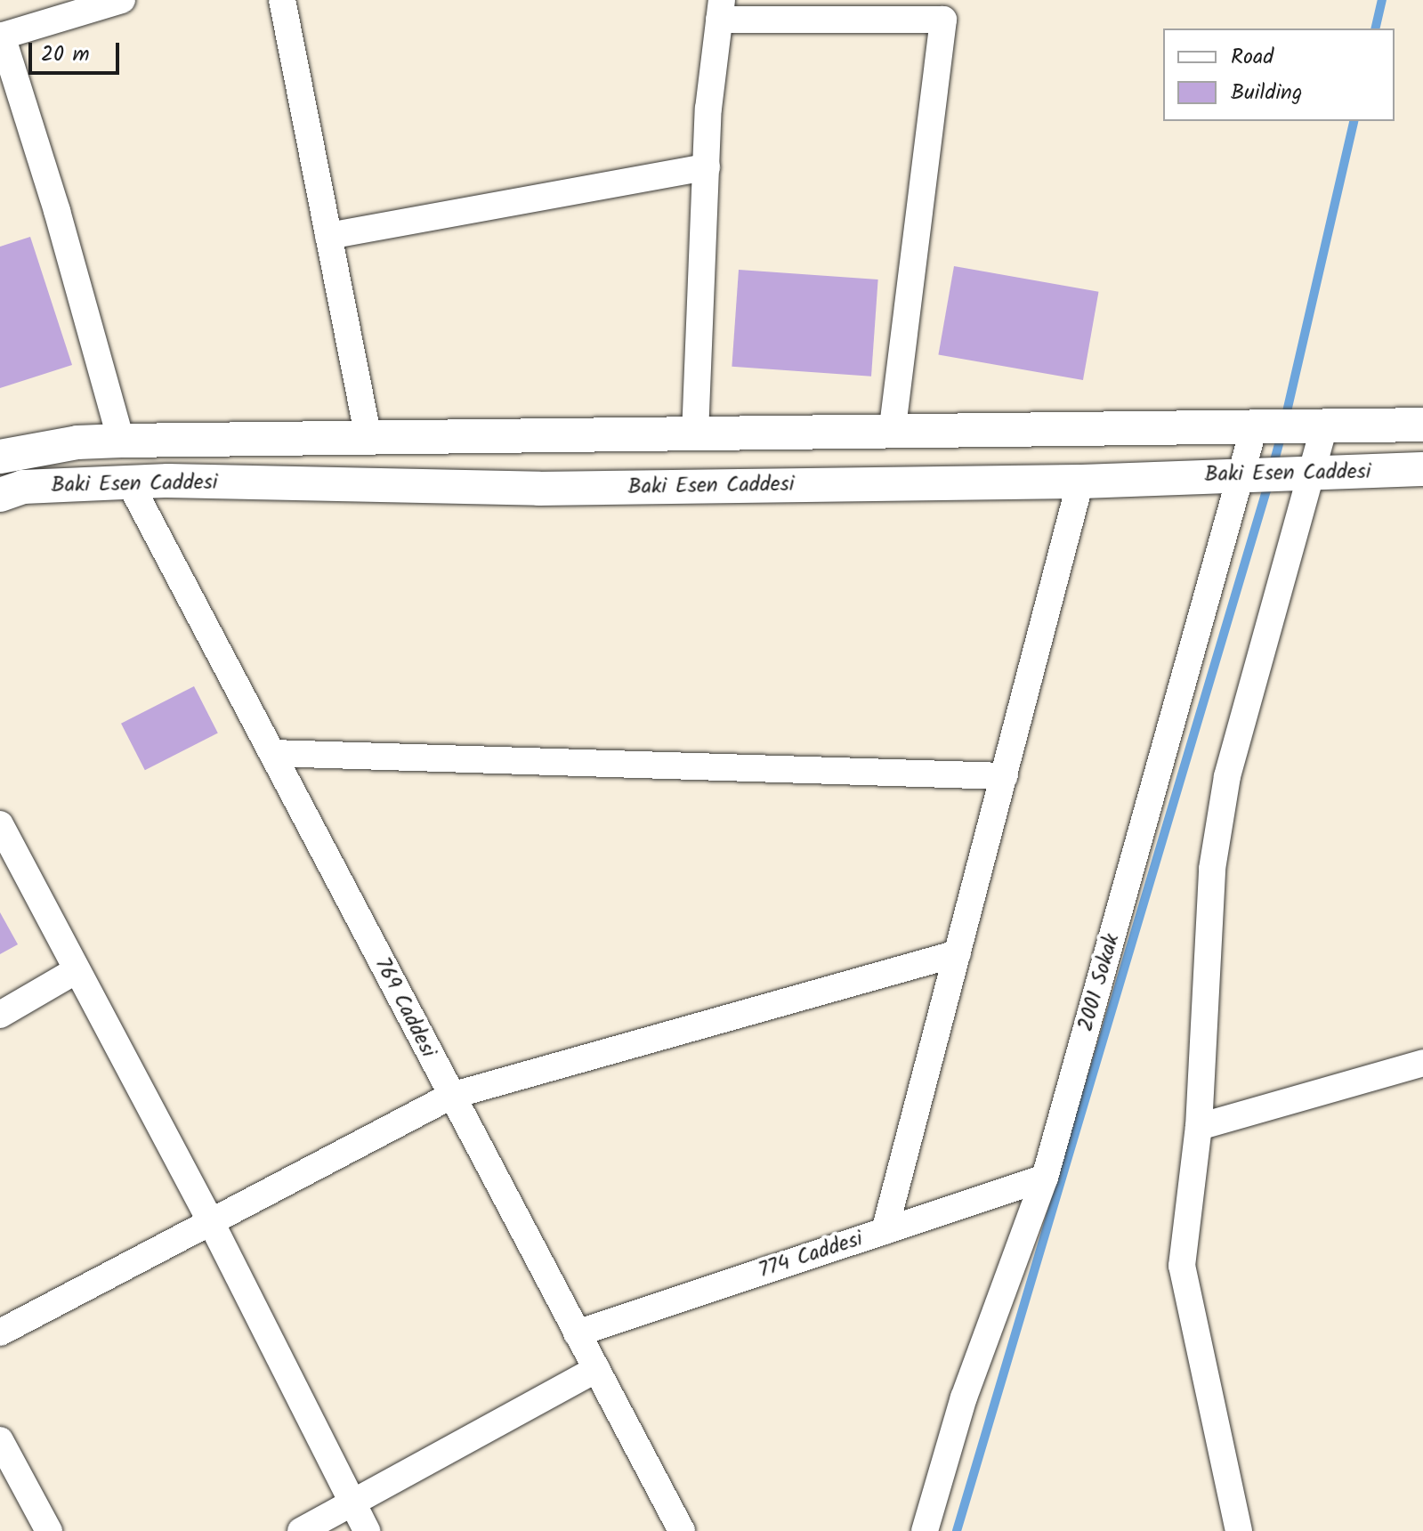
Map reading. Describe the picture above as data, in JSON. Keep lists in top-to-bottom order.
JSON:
{
  "streets": {
    "street": [
      "Baki Esen Caddesi",
      "2001 Sokak",
      "769 Caddesi",
      "774 Caddesi"
    ]
  },
  "crossings": [
    ["Baki Esen Caddesi", "2001 Sokak"],
    ["Baki Esen Caddesi", "769 Caddesi"],
    ["2001 Sokak", "774 Caddesi"],
    ["769 Caddesi", "774 Caddesi"]
  ],
  "legend": ["Road", "Building"],
  "scale_bar": "20 m"
}
